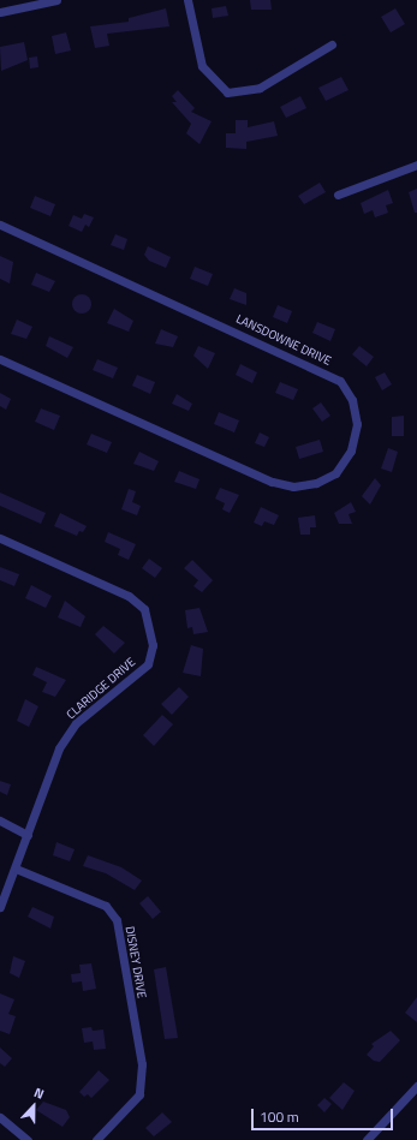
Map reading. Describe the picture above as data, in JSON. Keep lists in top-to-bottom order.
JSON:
{
  "streets": {
    "street": ["LANSDOWNE DRIVE", "CLARIDGE DRIVE", "DISNEY DRIVE"]
  },
  "crossings": [
    ["CLARIDGE DRIVE", "DISNEY DRIVE"]
  ],
  "scale_bar": "100 m",
  "north": "top"
}
